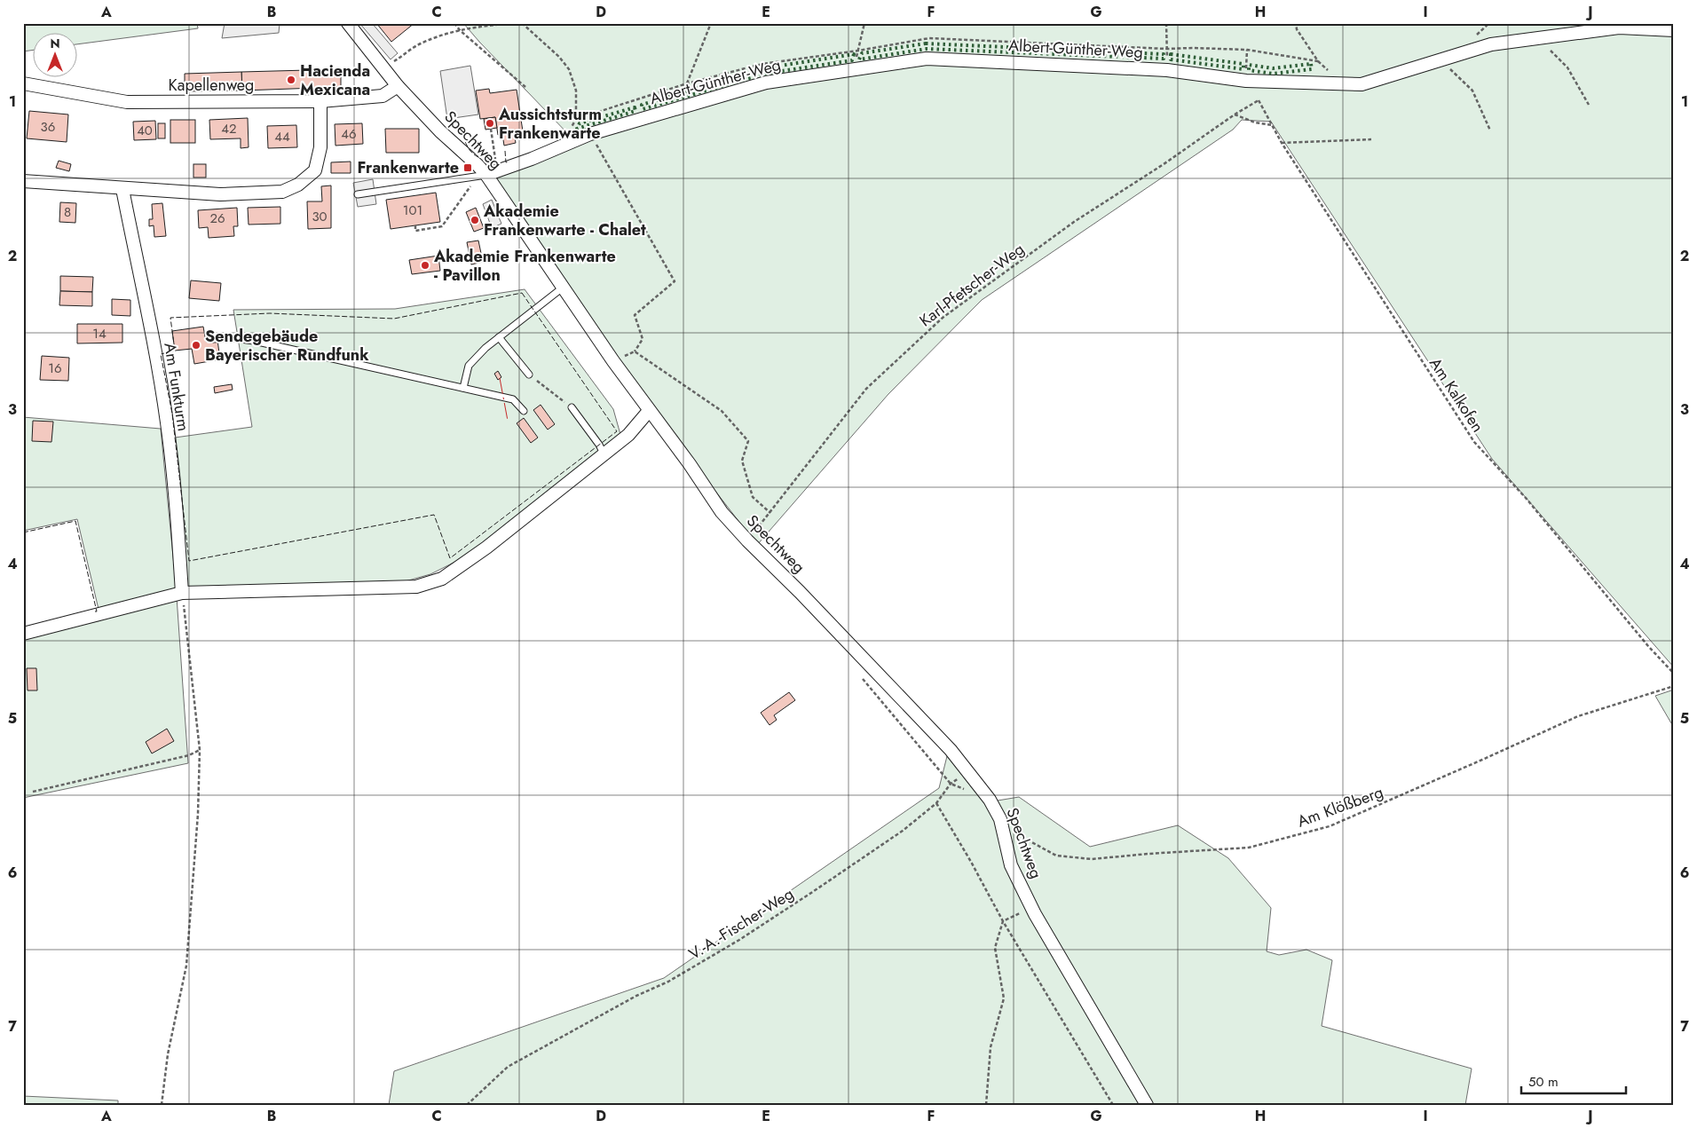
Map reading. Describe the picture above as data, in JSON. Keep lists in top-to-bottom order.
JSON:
{
  "streets": {
    "street": [
      "Albert-Günther-Weg",
      "Kapellenweg",
      "Spechtweg",
      "Am Funkturm"
    ],
    "path": [
      "Karl-Pfetscher-Weg",
      "Am Kalkofen",
      "Am Klößberg",
      "V.-A.-Fischer-Weg"
    ]
  },
  "crossings": [
    ["Albert-Günther-Weg", "Spechtweg"],
    ["Kapellenweg", "Spechtweg"],
    ["Spechtweg", "Karl-Pfetscher-Weg"],
    ["Spechtweg", "Am Klößberg"],
    ["Karl-Pfetscher-Weg", "Am Kalkofen"]
  ],
  "places": {
    "other": [
      "Hacienda Mexicana",
      "Aussichtsturm Frankenwarte",
      "Akademie Frankenwarte - Chalet",
      "Akademie Frankenwarte - Pavillon",
      "Sendegebäude Bayerischer Rundfunk"
    ],
    "transit": ["Frankenwarte"]
  },
  "house_numbers": [
    "36",
    "42",
    "40",
    "46",
    "44",
    "101",
    "8",
    "30",
    "26",
    "14",
    "16"
  ],
  "scale_bar": "50 m",
  "north": "top",
  "grid": {
    "columns": [
      "A",
      "B",
      "C",
      "D",
      "E",
      "F",
      "G",
      "H",
      "I",
      "J"
    ],
    "rows": [
      "1",
      "2",
      "3",
      "4",
      "5",
      "6",
      "7"
    ]
  }
}
